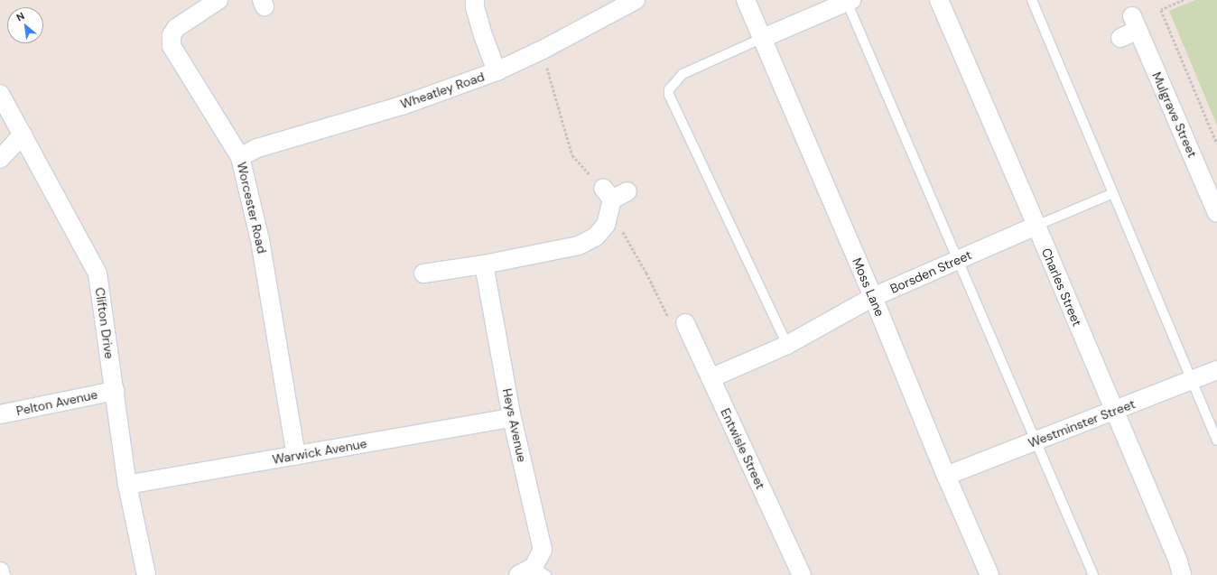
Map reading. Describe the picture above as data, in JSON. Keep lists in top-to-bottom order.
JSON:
{
  "streets": {
    "street": [
      "Wheatley Road",
      "Mulgrave Street",
      "Worcester Road",
      "Borsden Street",
      "Moss Lane",
      "Charles Street",
      "Clifton Drive",
      "Pelton Avenue",
      "Westminster Street",
      "Heys Avenue",
      "Entwisle Street",
      "Warwick Avenue"
    ]
  },
  "crossings": [
    ["Wheatley Road", "Worcester Road"],
    ["Worcester Road", "Warwick Avenue"],
    ["Borsden Street", "Moss Lane"],
    ["Borsden Street", "Charles Street"],
    ["Borsden Street", "Entwisle Street"],
    ["Moss Lane", "Westminster Street"],
    ["Charles Street", "Westminster Street"],
    ["Clifton Drive", "Pelton Avenue"],
    ["Clifton Drive", "Warwick Avenue"],
    ["Heys Avenue", "Warwick Avenue"]
  ],
  "north": "top left"
}
